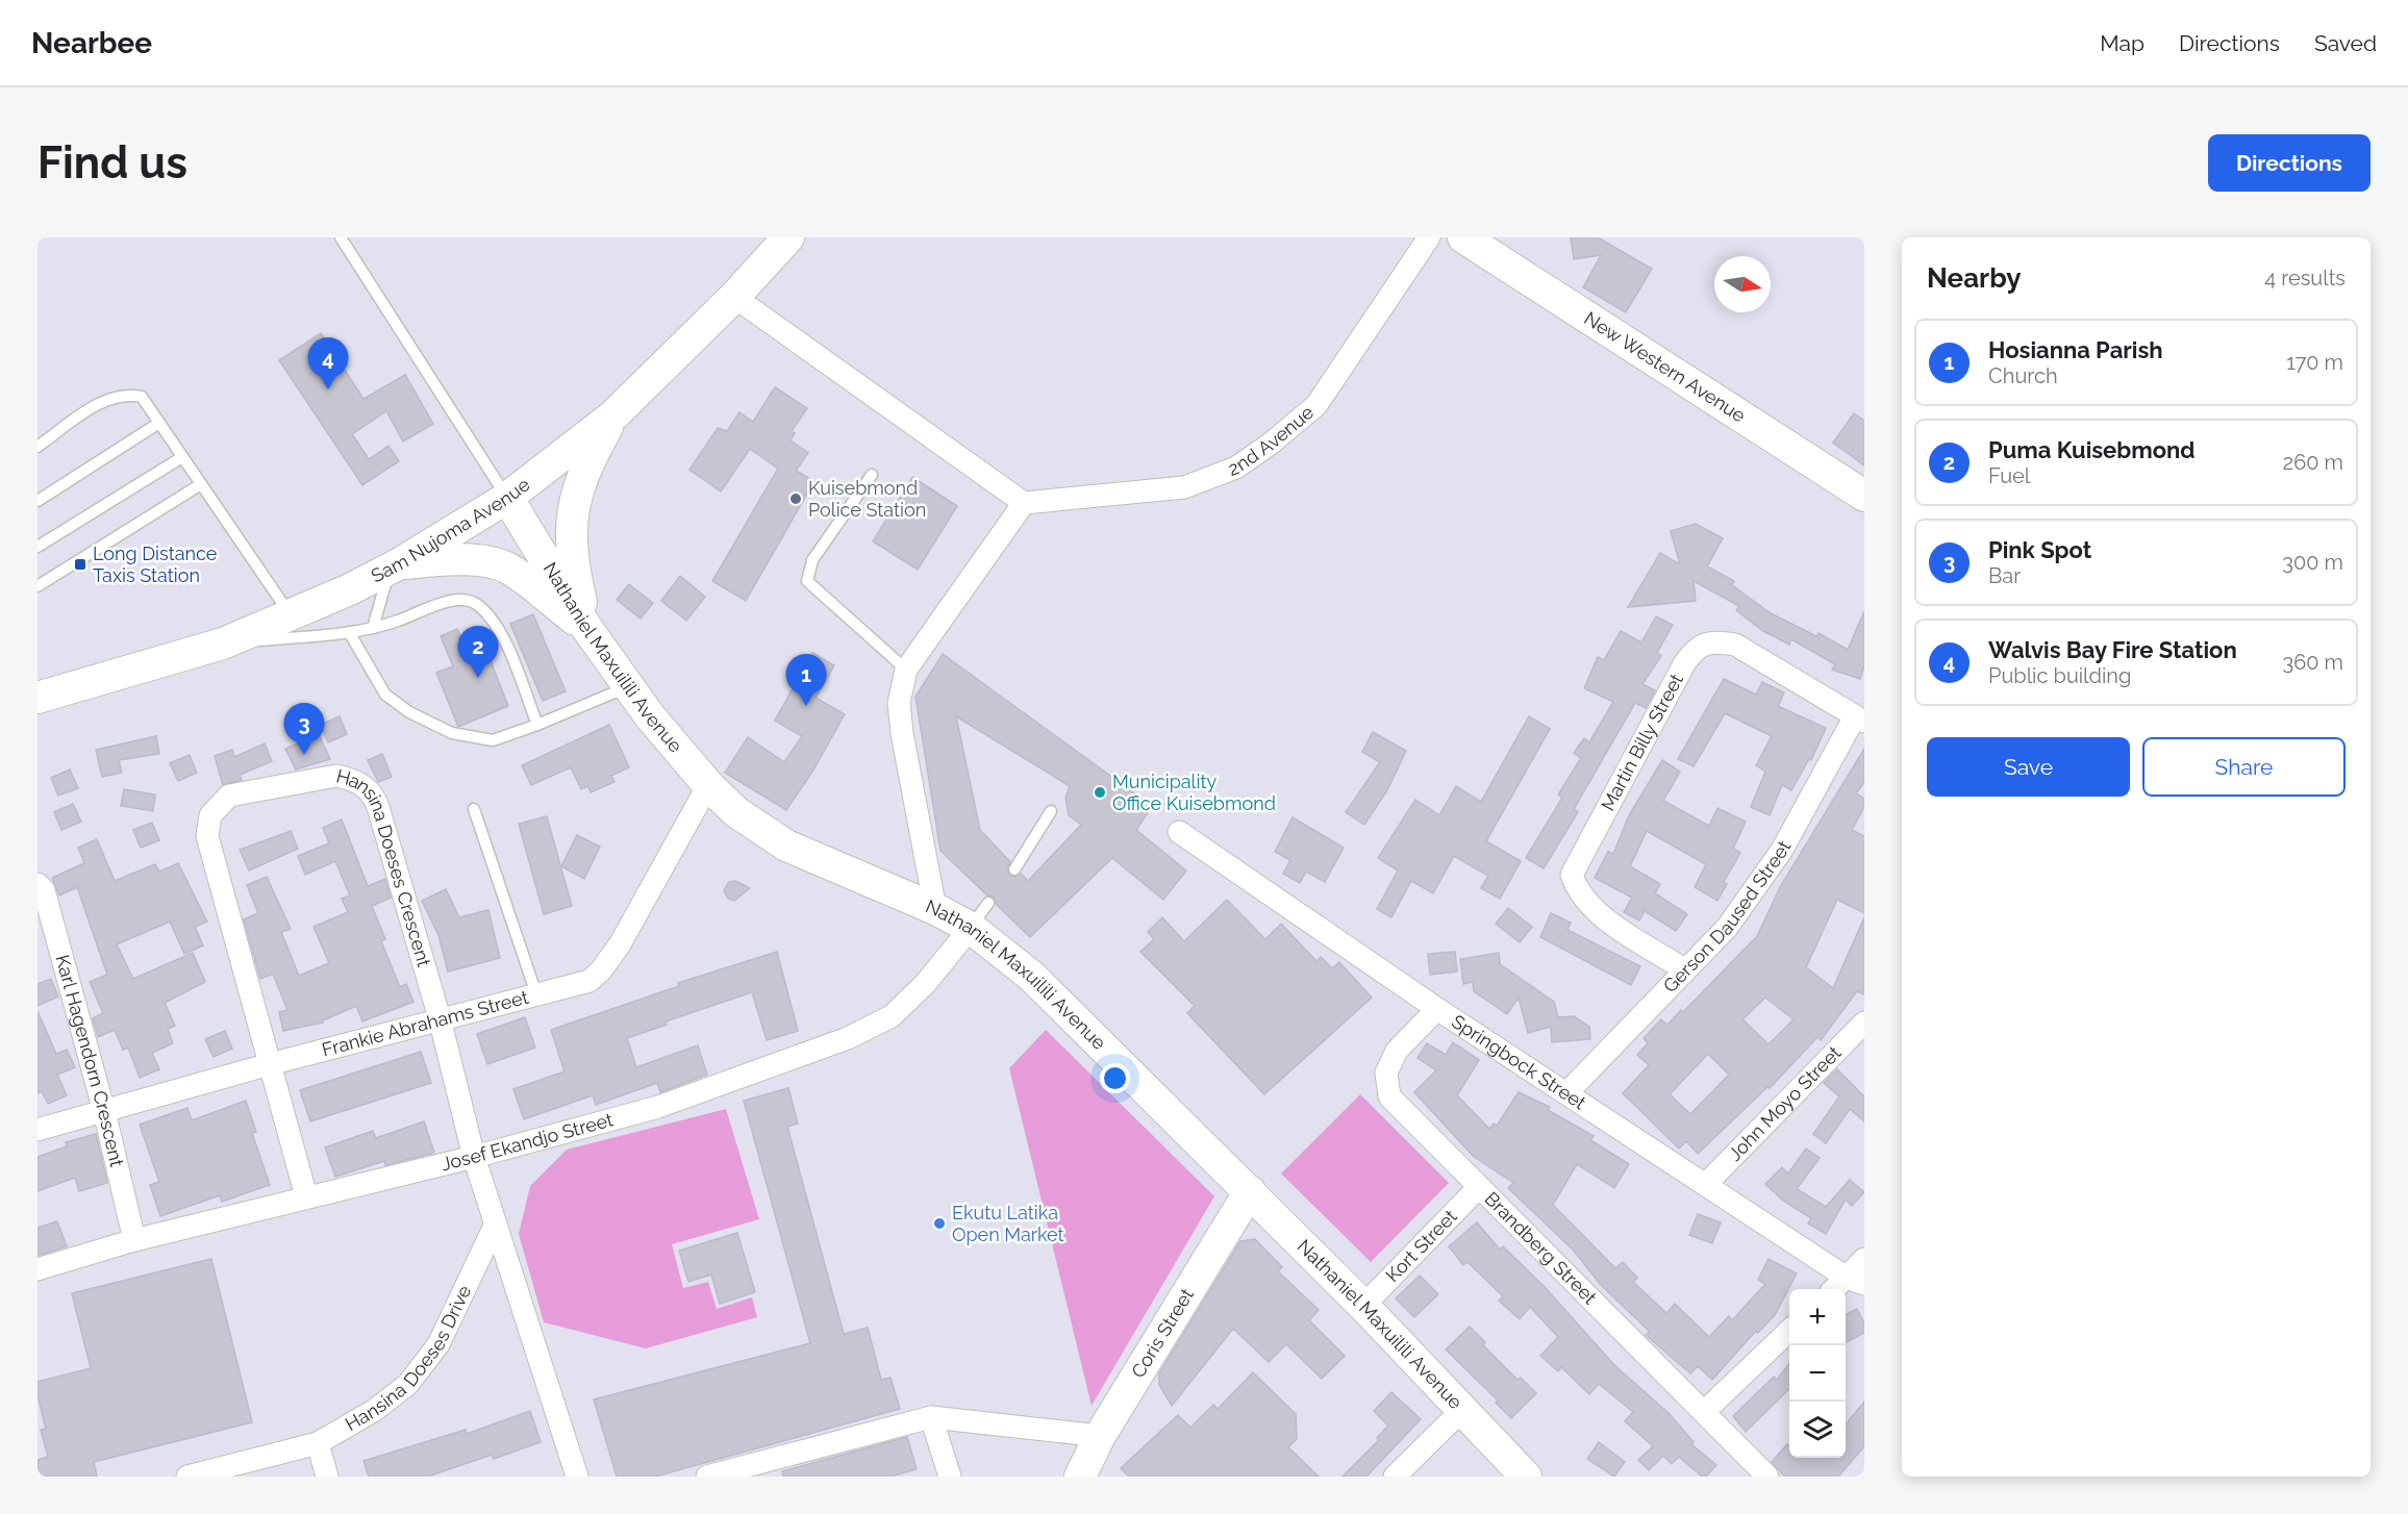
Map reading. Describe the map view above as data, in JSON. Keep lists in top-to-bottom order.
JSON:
{
  "streets": {
    "street": [
      "New Western Avenue",
      "2nd Avenue",
      "Sam Nujoma Avenue",
      "Nathaniel Maxuilili Avenue",
      "Martin Billy Street",
      "Hansina Doeses Crescent",
      "Gerson Daused Street",
      "Frankie Abrahams Street",
      "Karl Hagendorn Crescent",
      "Springbock Street",
      "John Moyo Street",
      "Josef Ekandjo Street",
      "Kort Street",
      "Brandberg Street",
      "Coris Street",
      "Hansina Doeses Drive"
    ]
  },
  "crossings": [
    ["Sam Nujoma Avenue", "Nathaniel Maxuilili Avenue"],
    ["Nathaniel Maxuilili Avenue", "Frankie Abrahams Street"],
    ["Nathaniel Maxuilili Avenue", "Josef Ekandjo Street"],
    ["Nathaniel Maxuilili Avenue", "Kort Street"],
    ["Nathaniel Maxuilili Avenue", "Coris Street"],
    ["Martin Billy Street", "Gerson Daused Street"],
    ["Hansina Doeses Crescent", "Frankie Abrahams Street"],
    ["Hansina Doeses Crescent", "Josef Ekandjo Street"],
    ["Gerson Daused Street", "Springbock Street"],
    ["Frankie Abrahams Street", "Karl Hagendorn Crescent"],
    ["Karl Hagendorn Crescent", "Josef Ekandjo Street"],
    ["Springbock Street", "John Moyo Street"],
    ["Springbock Street", "Brandberg Street"],
    ["Kort Street", "Brandberg Street"]
  ],
  "places": {
    "other": ["Kuisebmond Police Station", "Municipality Office Kuisebmond", "Ekutu Latika Open Market"],
    "transit": ["Long Distance Taxis Station"]
  },
  "north": "right",
  "page": {
    "header": "Nearbee",
    "nav": ["Map", "Directions", "Saved"],
    "buttons": [
      "Directions",
      ["Save", "Share"]
    ],
    "title": "Find us",
    "heading": ["Nearby", "4 results"],
    "list": [
      {
        "mark": "1",
        "name": "Hosianna Parish",
        "note": "Church",
        "value": "170 m"
      },
      {
        "mark": "2",
        "name": "Puma Kuisebmond",
        "note": "Fuel",
        "value": "260 m"
      },
      {
        "mark": "3",
        "name": "Pink Spot",
        "note": "Bar",
        "value": "300 m"
      },
      {
        "mark": "4",
        "name": "Walvis Bay Fire Station",
        "note": "Public building",
        "value": "360 m"
      }
    ],
    "pins": [
      "4",
      "2",
      "1",
      "3"
    ],
    "map_buttons": ["+", "−"]
  }
}
